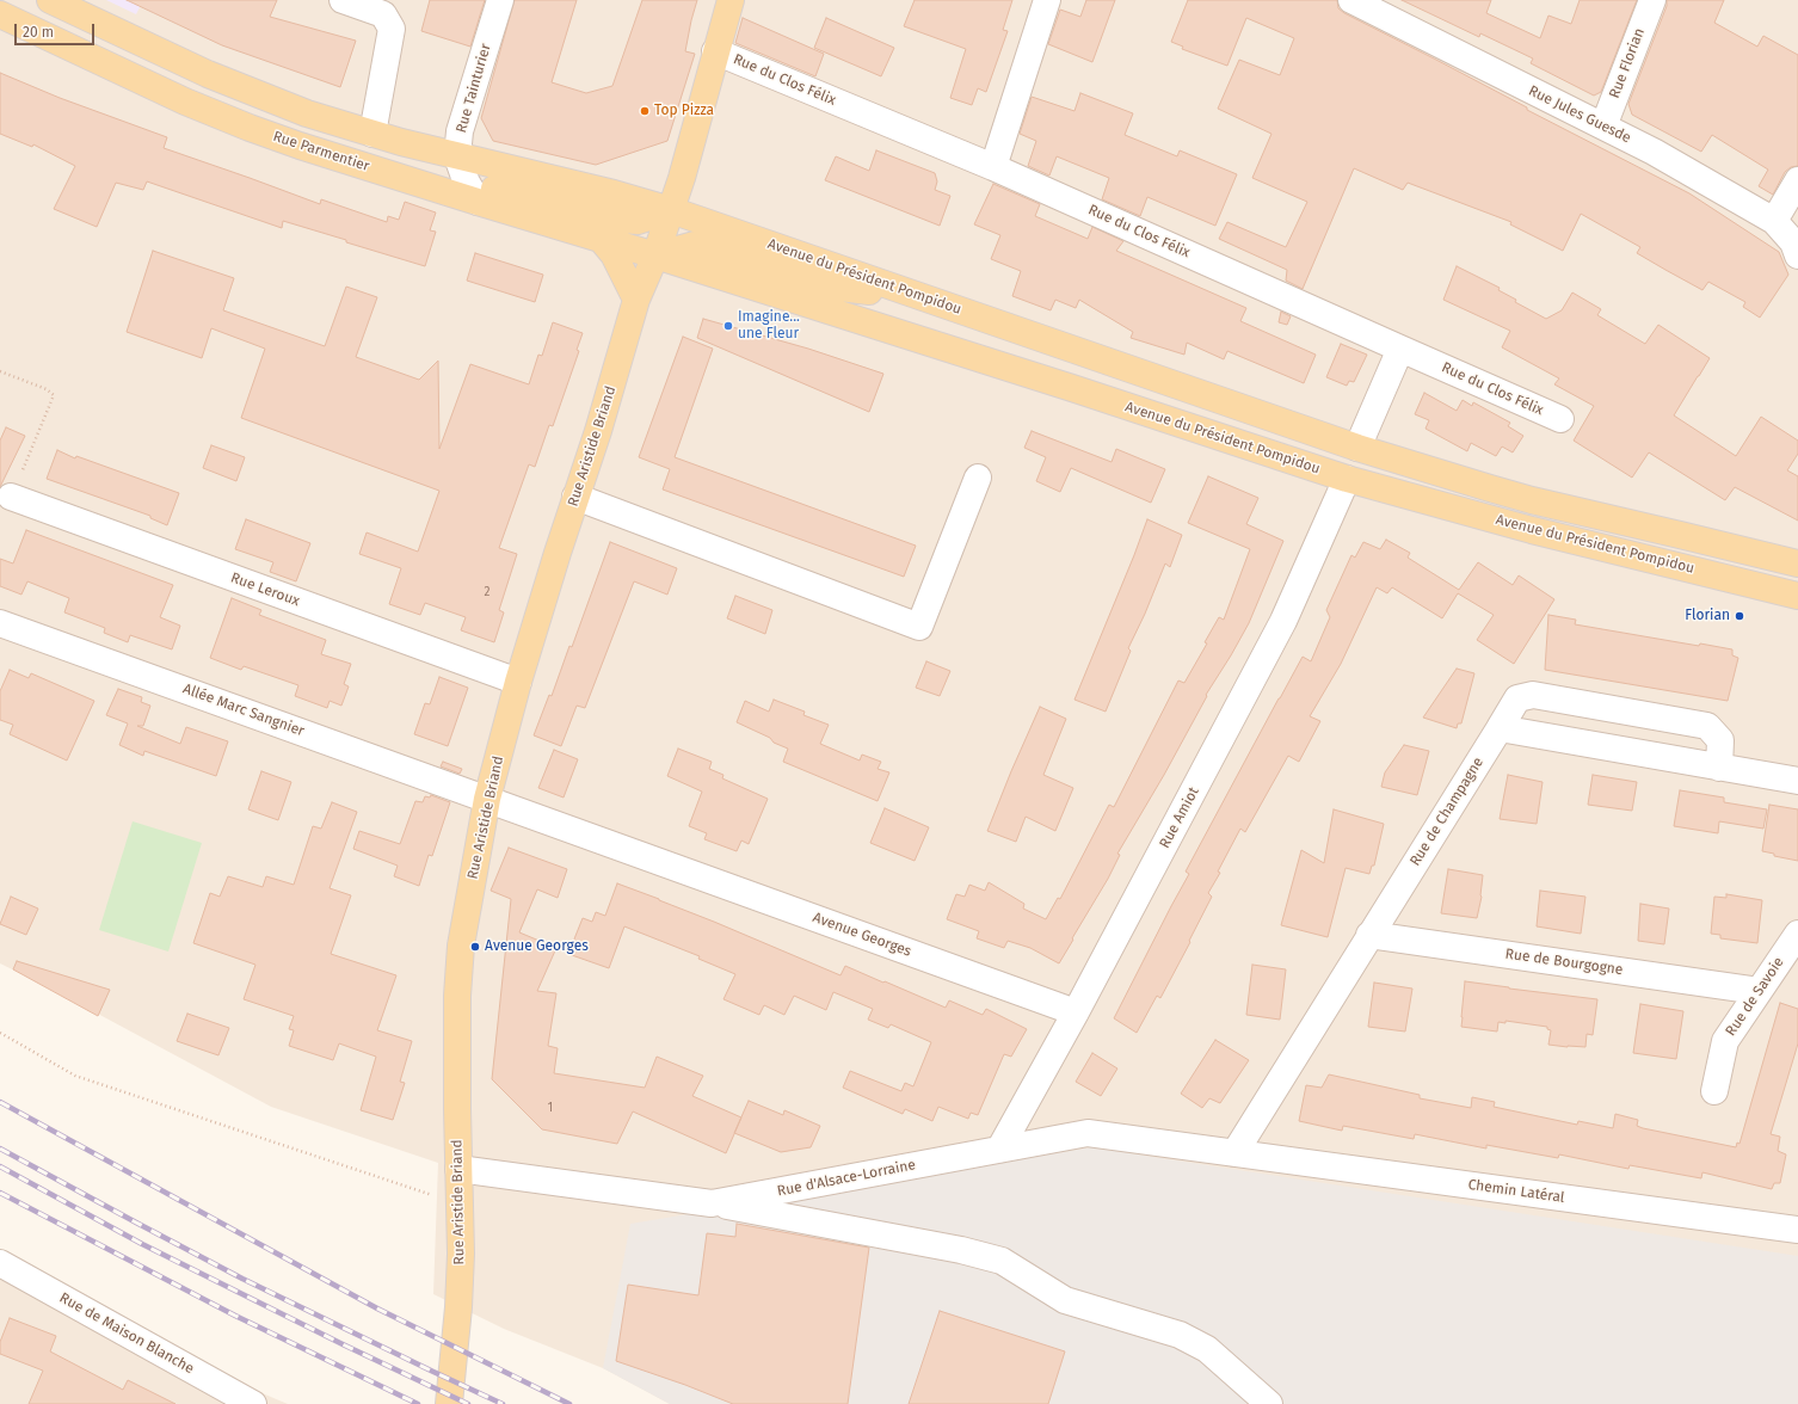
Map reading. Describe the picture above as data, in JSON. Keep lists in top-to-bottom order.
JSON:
{
  "streets": {
    "main road": ["Rue Parmentier", "Avenue du Président Pompidou", "Rue Aristide Briand"],
    "street": [
      "Rue Florian",
      "Rue du Clos Félix",
      "Rue Tainturier",
      "Rue Jules Guesde",
      "Rue Leroux",
      "Allée Marc Sangnier",
      "Rue de Champagne",
      "Rue Amiot",
      "Avenue Georges",
      "Rue de Bourgogne",
      "Rue de Savoie",
      "Rue d'Alsace-Lorraine",
      "Chemin Latéral",
      "Rue de Maison Blanche"
    ]
  },
  "crossings": [
    ["Rue Florian", "Rue Jules Guesde"],
    ["Rue Tainturier", "Rue Parmentier"],
    ["Avenue du Président Pompidou", "Rue Aristide Briand"],
    ["Avenue du Président Pompidou", "Rue Amiot"],
    ["Rue Aristide Briand", "Rue Leroux"],
    ["Rue Aristide Briand", "Allée Marc Sangnier"],
    ["Rue Aristide Briand", "Avenue Georges"],
    ["Rue Aristide Briand", "Rue d'Alsace-Lorraine"],
    ["Allée Marc Sangnier", "Avenue Georges"],
    ["Rue de Champagne", "Rue de Bourgogne"],
    ["Rue de Champagne", "Rue d'Alsace-Lorraine"],
    ["Rue de Champagne", "Chemin Latéral"],
    ["Rue Amiot", "Avenue Georges"],
    ["Rue Amiot", "Rue d'Alsace-Lorraine"],
    ["Rue de Bourgogne", "Rue de Savoie"],
    ["Rue d'Alsace-Lorraine", "Chemin Latéral"]
  ],
  "places": [
    "Top Pizza",
    "Imagine... une Fleur",
    "Florian",
    "Avenue Georges"
  ],
  "house_numbers": ["2", "1"],
  "scale_bar": "20 m"
}
